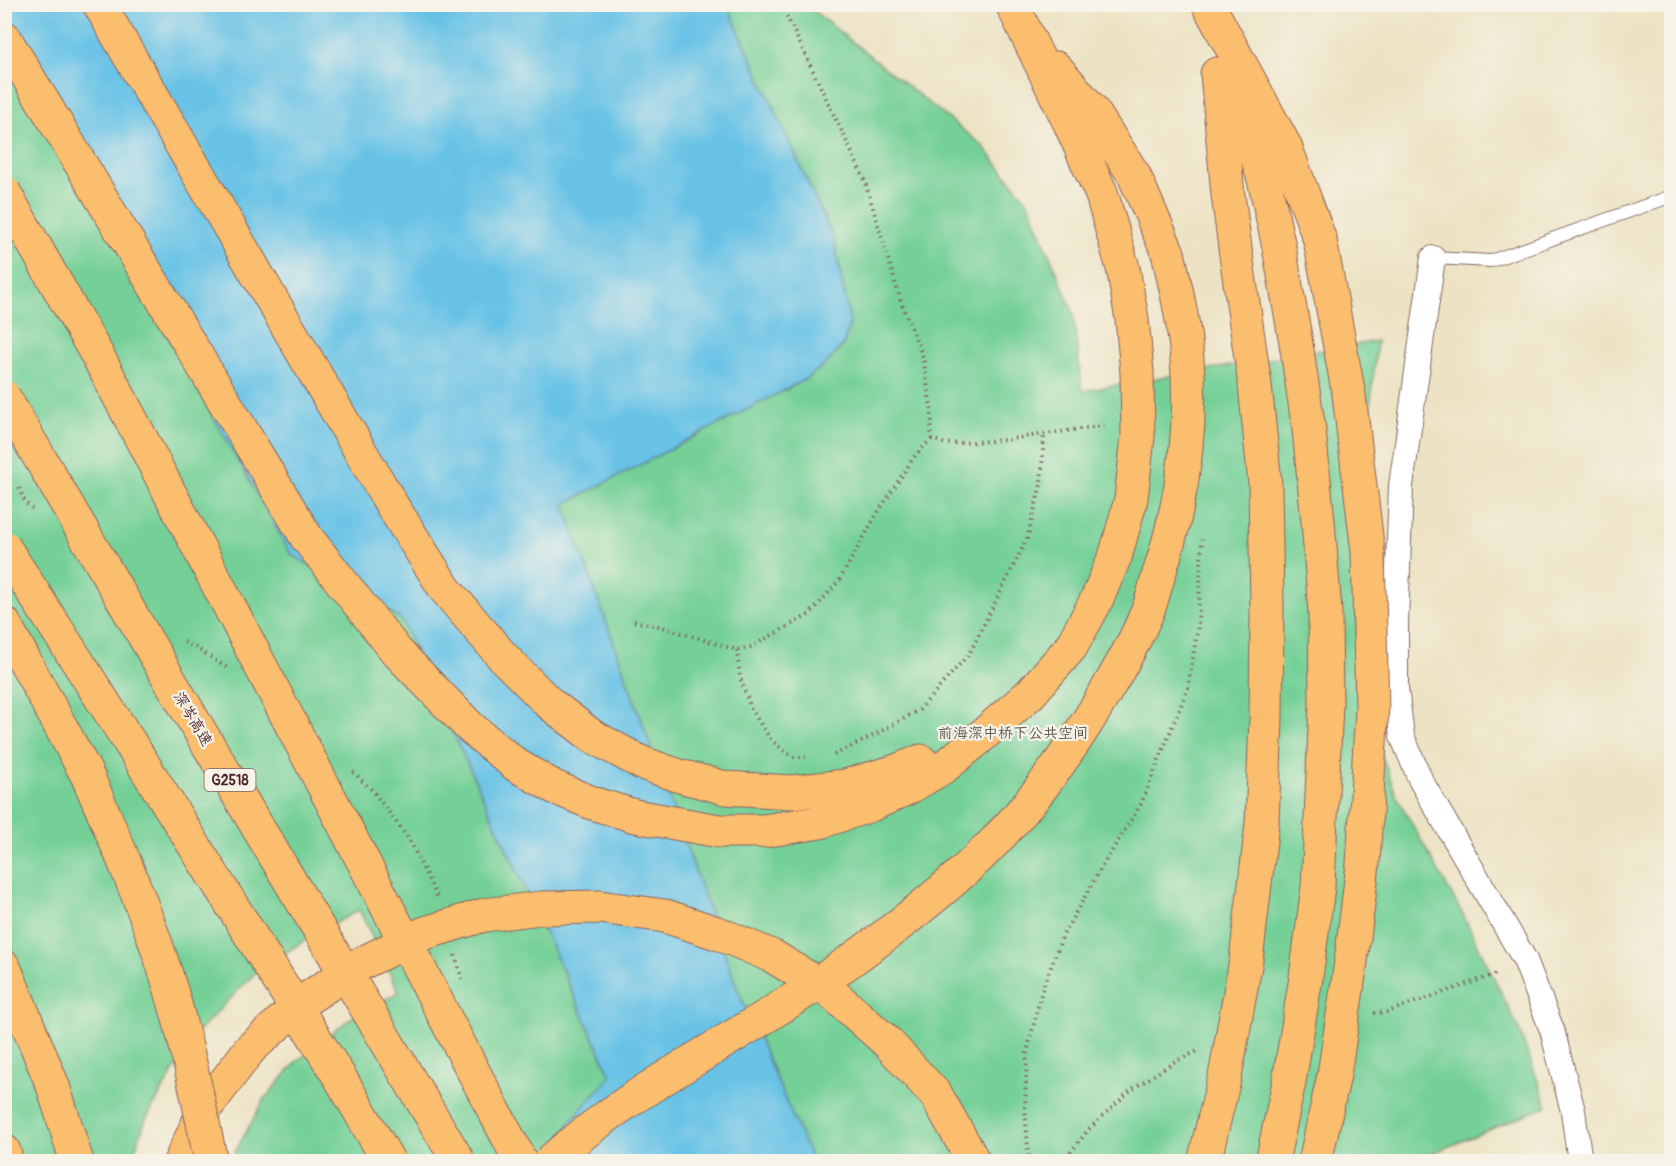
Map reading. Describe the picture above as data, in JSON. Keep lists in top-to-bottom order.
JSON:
{
  "streets": {
    "highway": ["深岑高速", "G2518"]
  },
  "parks": ["前海深中桥下公共空间"]
}
